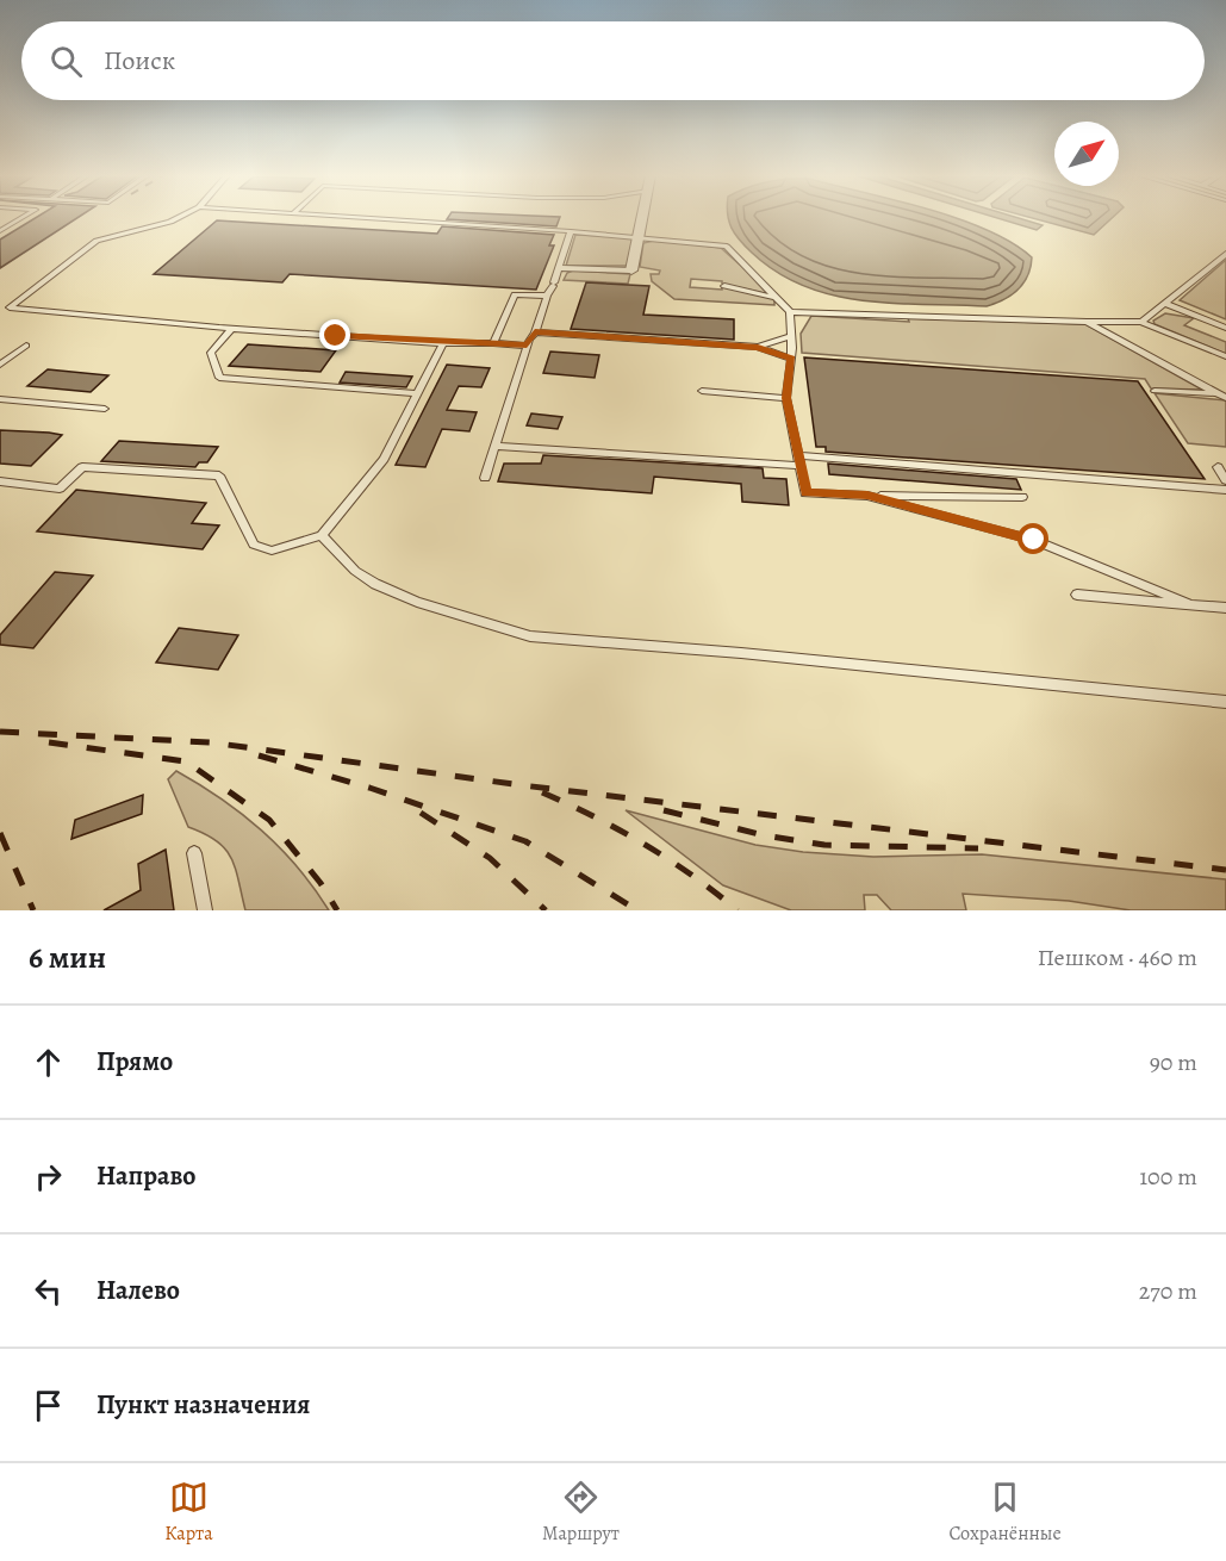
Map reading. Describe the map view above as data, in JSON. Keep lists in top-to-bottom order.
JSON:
{
  "north": "top right",
  "page": {
    "search": "Поиск",
    "heading": ["6 мин", "Пешком · 460 m"],
    "list": [
      ["Прямо", "90 m"],
      ["Направо", "100 m"],
      ["Налево", "270 m"],
      "Пункт назначения"
    ],
    "nav": ["Карта", "Маршрут", "Сохранённые"]
  }
}
